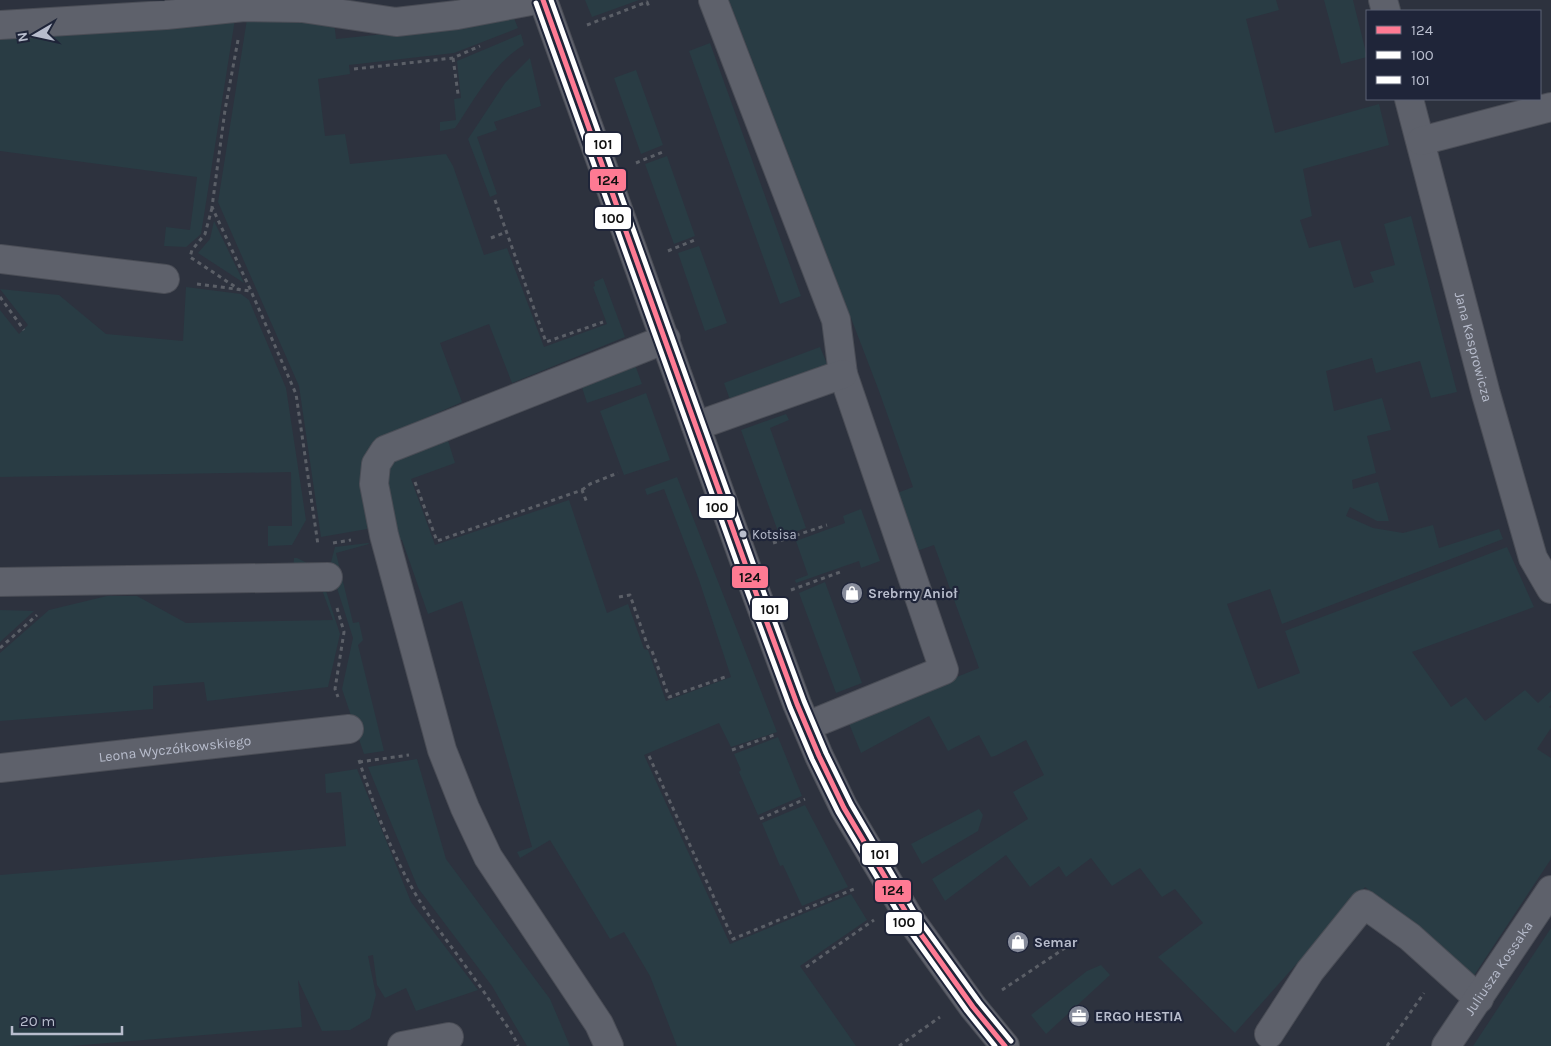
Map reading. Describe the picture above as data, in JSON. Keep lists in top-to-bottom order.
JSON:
{
  "streets": {
    "street": ["Jana Kasprowicza", "Leona Wyczółkowskiego", "Juliusza Kossaka"]
  },
  "places": {
    "other": ["Kotsisa"],
    "shop": ["Srebrny Anioł", "Semar"],
    "office": ["ERGO HESTIA"]
  },
  "lines": ["transit line 124", "transit line 101", "transit line 100"],
  "legend": ["124", "100", "101"],
  "scale_bar": "20 m",
  "north": "left"
}
